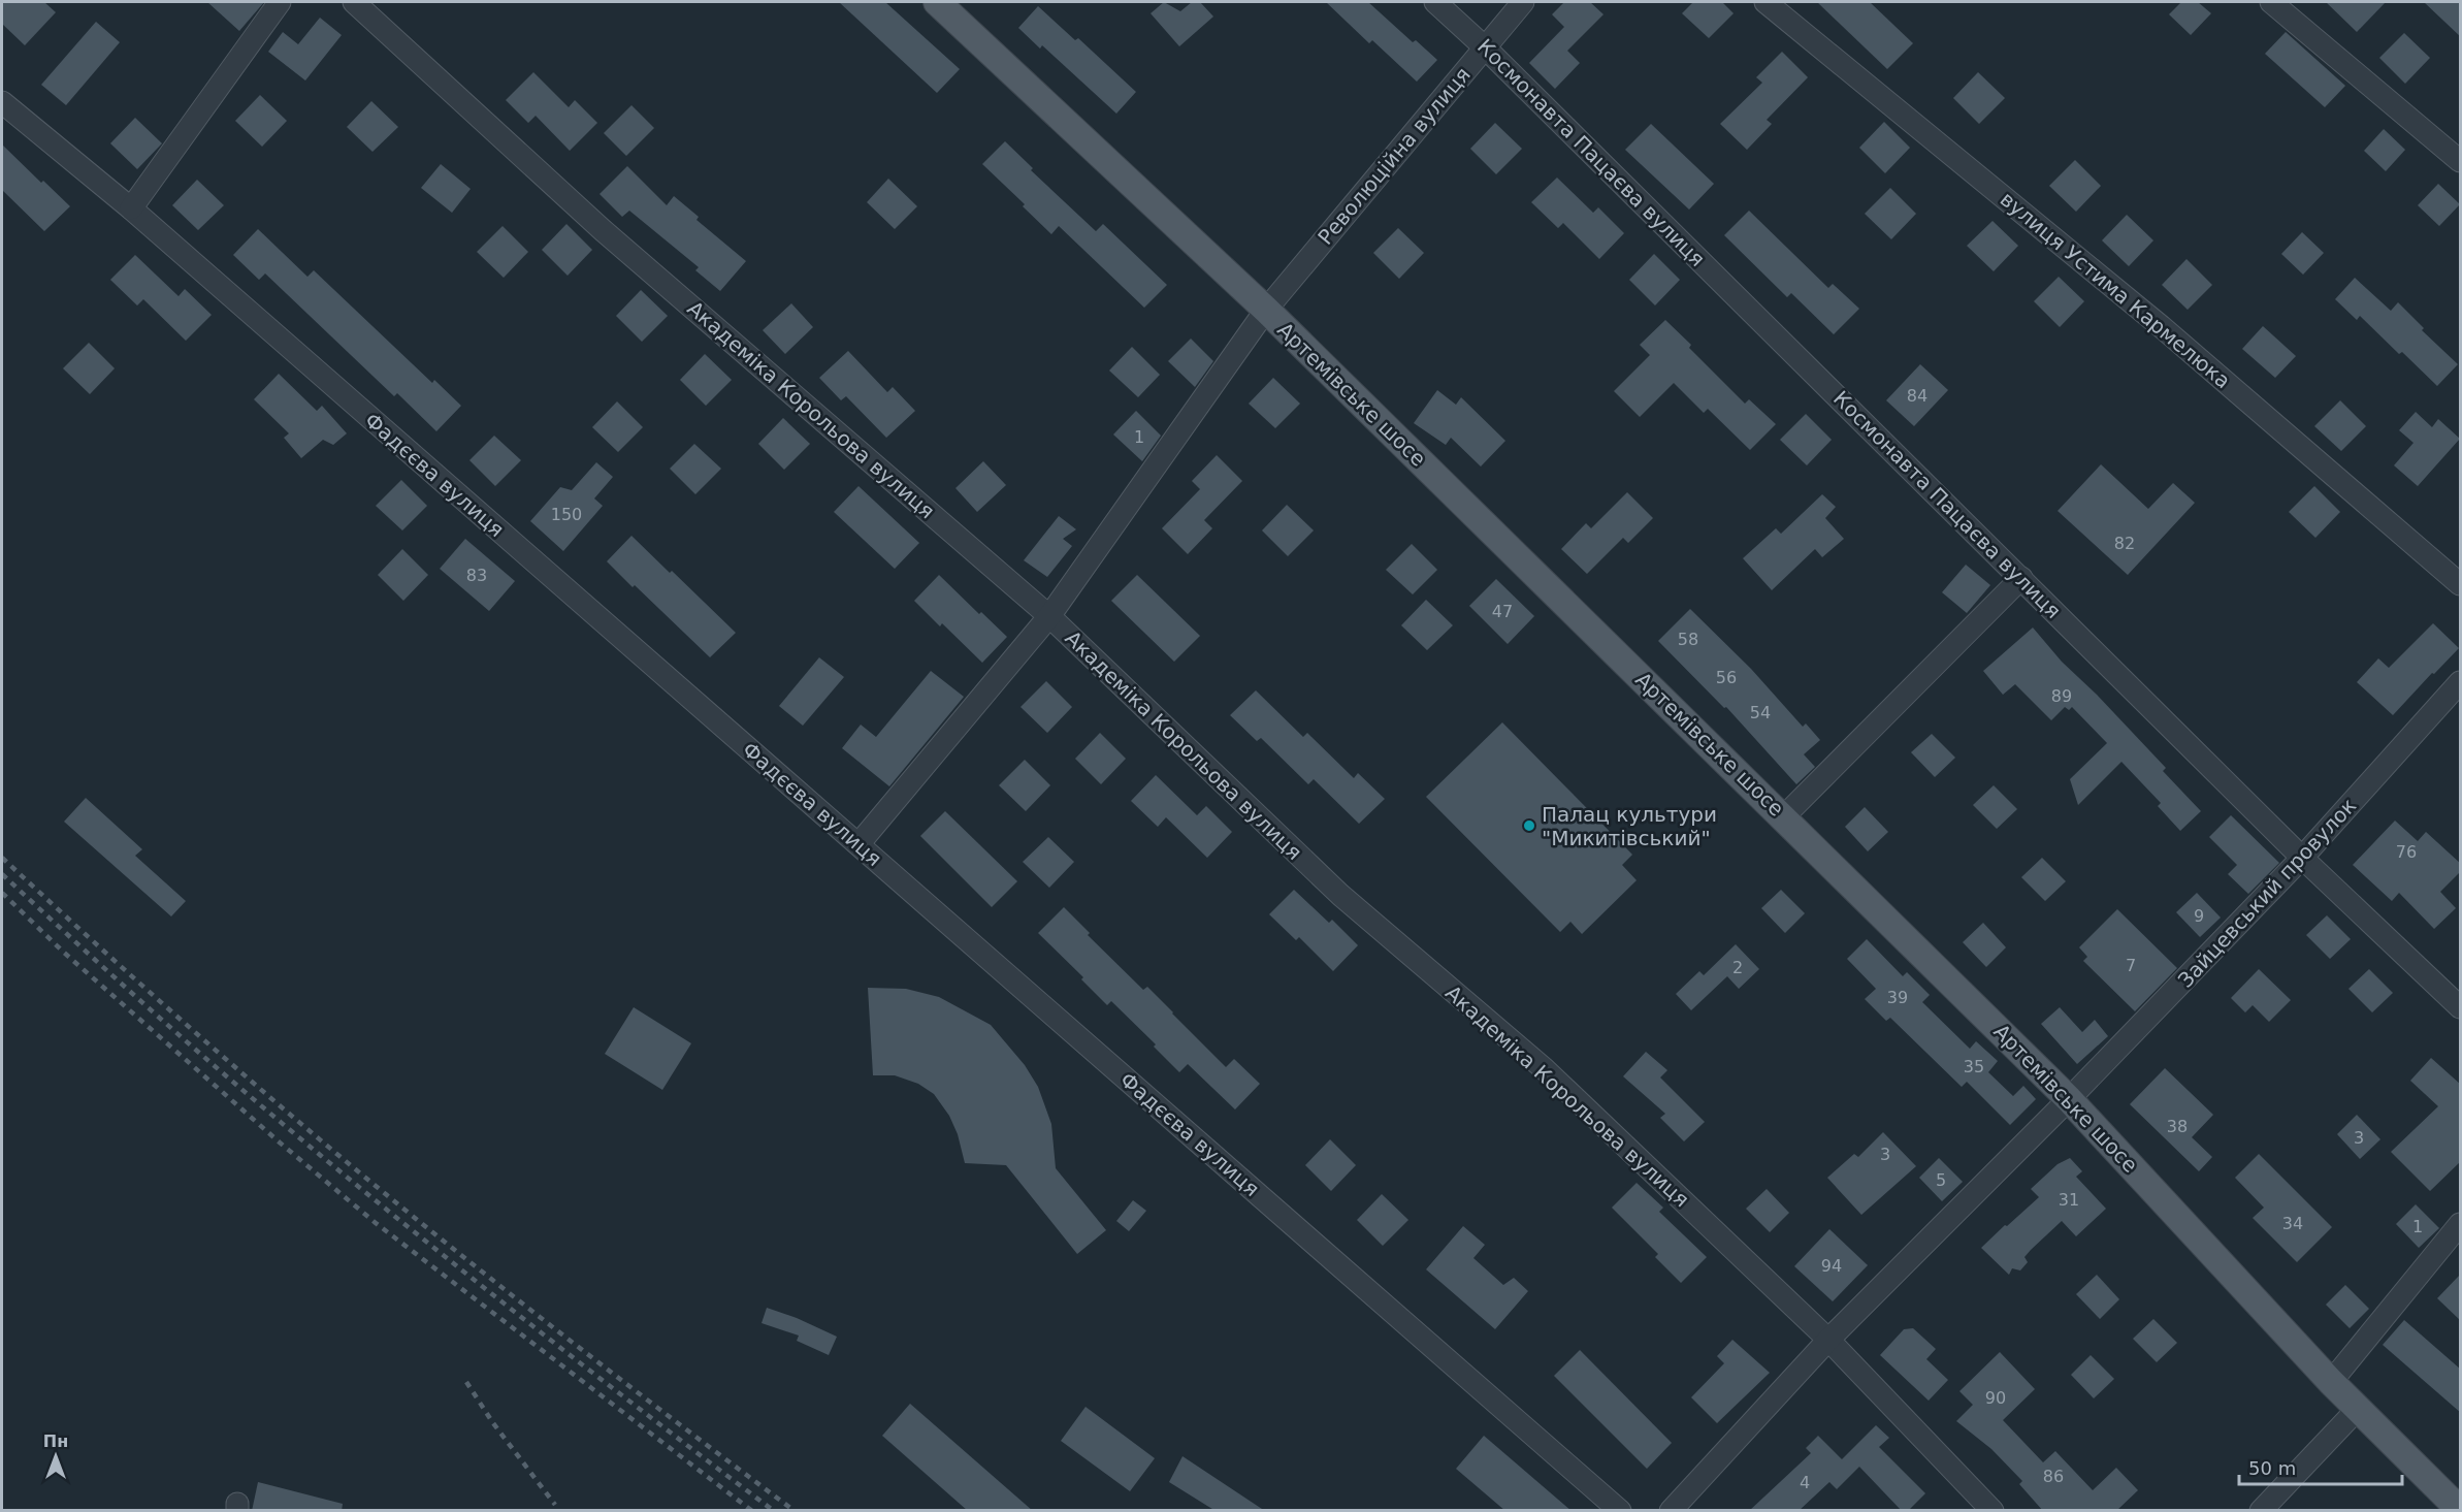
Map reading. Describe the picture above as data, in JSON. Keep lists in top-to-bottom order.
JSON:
{
  "streets": {
    "main road": ["Артемівське шосе"],
    "street": [
      "Космонавта Пацаєва вулиця",
      "Революційна вулиця",
      "вулиця Устима Кармелюка",
      "Академіка Корольова вулиця",
      "Фадєєва вулиця",
      "Зайцевський провулок"
    ]
  },
  "crossings": [
    ["Космонавта Пацаєва вулиця", "Революційна вулиця"],
    ["Космонавта Пацаєва вулиця", "Зайцевський провулок"],
    ["Революційна вулиця", "Артемівське шосе"],
    ["Революційна вулиця", "Академіка Корольова вулиця"],
    ["Революційна вулиця", "Фадєєва вулиця"],
    ["Артемівське шосе", "Зайцевський провулок"],
    ["Академіка Корольова вулиця", "Зайцевський провулок"]
  ],
  "places": ["Палац культури \"Микитівський\""],
  "house_numbers": [
    "84",
    "1",
    "150",
    "82",
    "83",
    "47",
    "58",
    "56",
    "89",
    "54",
    "76",
    "9",
    "7",
    "2",
    "39",
    "35",
    "38",
    "3",
    "3",
    "5",
    "31",
    "34",
    "1",
    "94",
    "90",
    "86",
    "4"
  ],
  "scale_bar": "50 m",
  "north": "top"
}
